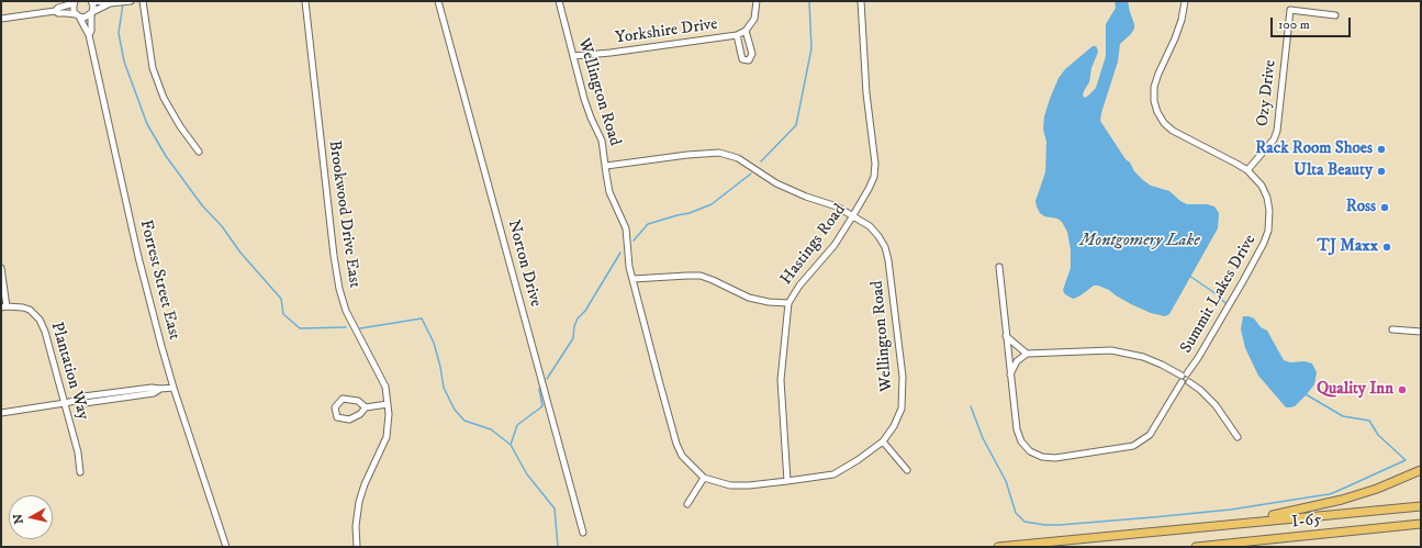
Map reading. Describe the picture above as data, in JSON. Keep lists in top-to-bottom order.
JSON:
{
  "streets": {
    "highway": ["I-65"],
    "street": [
      "Yorkshire Drive",
      "Wellington Road",
      "Ozy Drive",
      "Brookwood Drive East",
      "Hastings Road",
      "Norton Drive",
      "Forrest Street East",
      "Summit Lakes Drive",
      "Plantation Way"
    ]
  },
  "crossings": [
    ["Yorkshire Drive", "Wellington Road"],
    ["Wellington Road", "Hastings Road"],
    ["Ozy Drive", "Summit Lakes Drive"]
  ],
  "water": ["Montgomery Lake"],
  "places": [
    "Rack Room Shoes",
    "Ulta Beauty",
    "Ross",
    "TJ Maxx",
    "Quality Inn"
  ],
  "scale_bar": "100 m",
  "north": "left"
}
